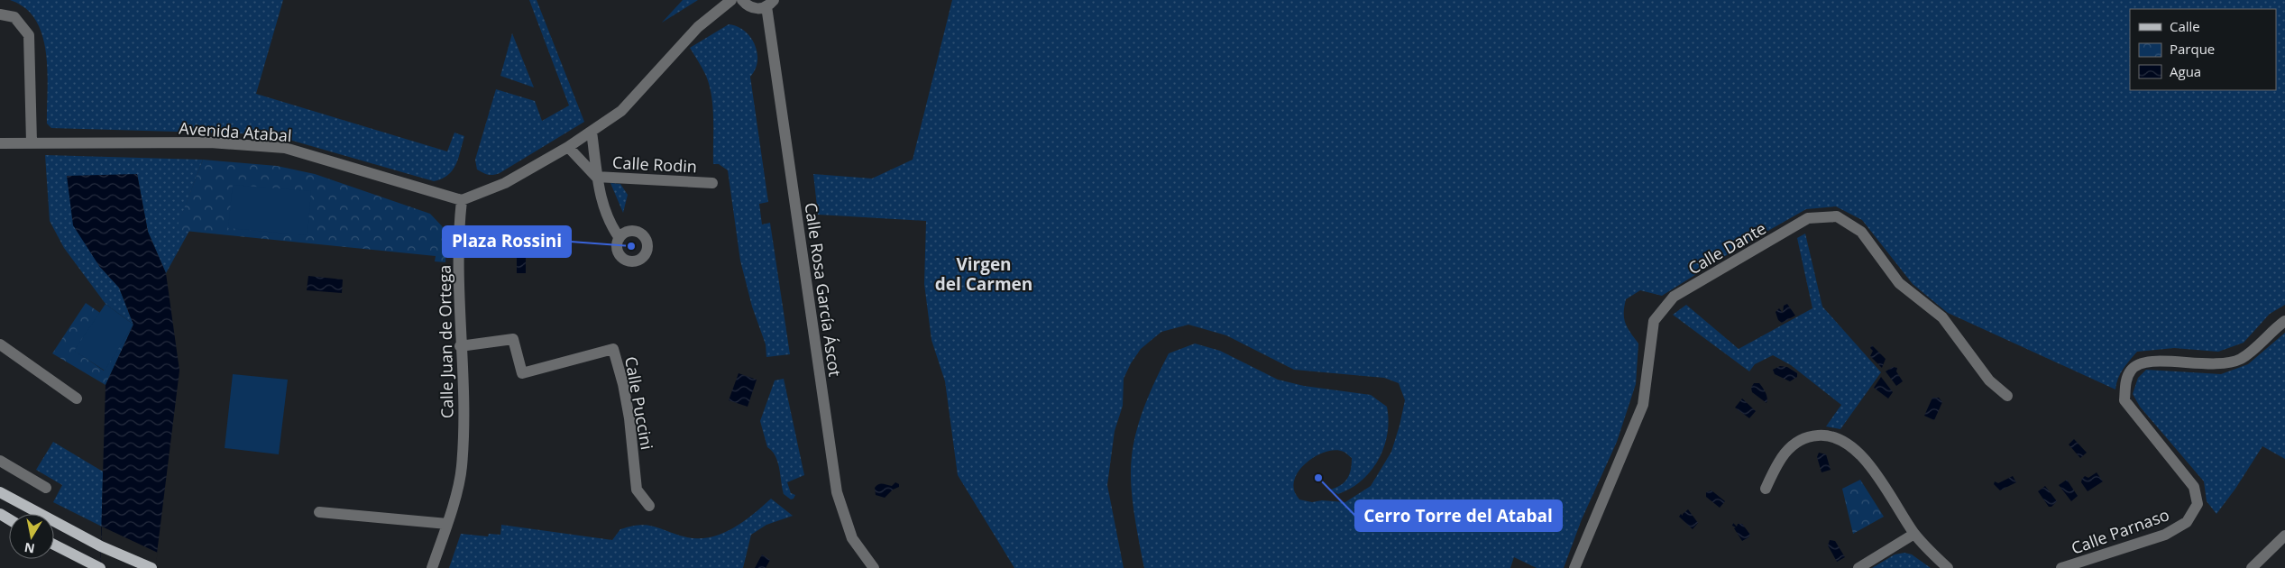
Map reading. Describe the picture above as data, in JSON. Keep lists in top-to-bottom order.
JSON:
{
  "streets": {
    "street": [
      "Avenida Atabal",
      "Calle Rodin",
      "Calle Dante",
      "Calle Rosa García Áscot",
      "Calle Juan de Ortega",
      "Calle Puccini",
      "Calle Parnaso"
    ]
  },
  "crossings": [
    ["Avenida Atabal", "Calle Juan de Ortega"],
    ["Calle Juan de Ortega", "Calle Puccini"]
  ],
  "districts": ["Virgen del Carmen"],
  "places": ["Plaza Rossini", "Cerro Torre del Atabal"],
  "legend": ["Calle", "Parque", "Agua"],
  "north": "bottom"
}
